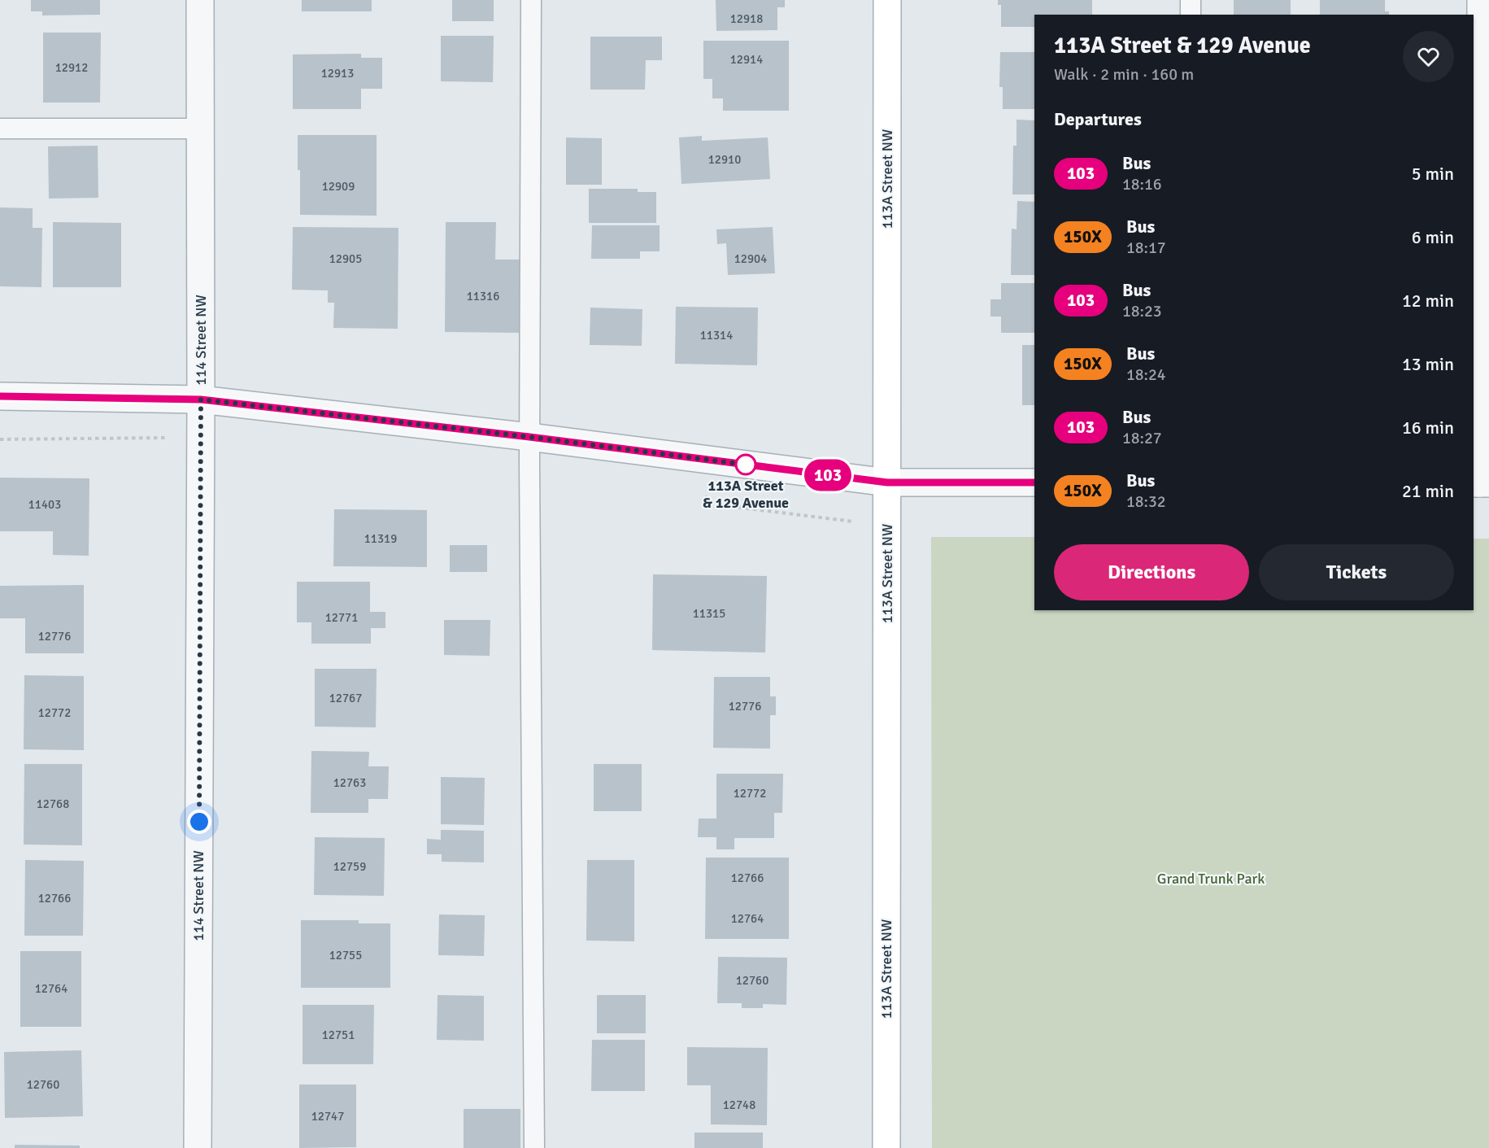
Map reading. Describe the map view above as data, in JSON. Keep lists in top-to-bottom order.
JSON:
{
  "streets": {
    "main road": ["113A Street NW"],
    "street": ["114 Street NW"]
  },
  "parks": ["Grand Trunk Park"],
  "places": ["113A Street & 129 Avenue"],
  "lines": ["bus line 103"],
  "house_numbers": [
    "12918",
    "12914",
    "12912",
    "12913",
    "12910",
    "12909",
    "12905",
    "12904",
    "11316",
    "11314",
    "11403",
    "11319",
    "11315",
    "12771",
    "12776",
    "12767",
    "12776",
    "12772",
    "12763",
    "12772",
    "12768",
    "12759",
    "12766",
    "12766",
    "12764",
    "12755",
    "12760",
    "12764",
    "12751",
    "12760",
    "12748",
    "12747"
  ],
  "page": {
    "on_map": "103",
    "heading": [
      ["113A Street & 129 Avenue", "Walk · 2 min · 160 m"],
      "Departures"
    ],
    "list": [
      {
        "mark": "103",
        "name": "Bus",
        "note": "18:16",
        "value": "5 min"
      },
      {
        "mark": "150X",
        "name": "Bus",
        "note": "18:17",
        "value": "6 min"
      },
      {
        "mark": "103",
        "name": "Bus",
        "note": "18:23",
        "value": "12 min"
      },
      {
        "mark": "150X",
        "name": "Bus",
        "note": "18:24",
        "value": "13 min"
      },
      {
        "mark": "103",
        "name": "Bus",
        "note": "18:27",
        "value": "16 min"
      },
      {
        "mark": "150X",
        "name": "Bus",
        "note": "18:32",
        "value": "21 min"
      }
    ],
    "buttons": ["Directions", "Tickets"]
  }
}
